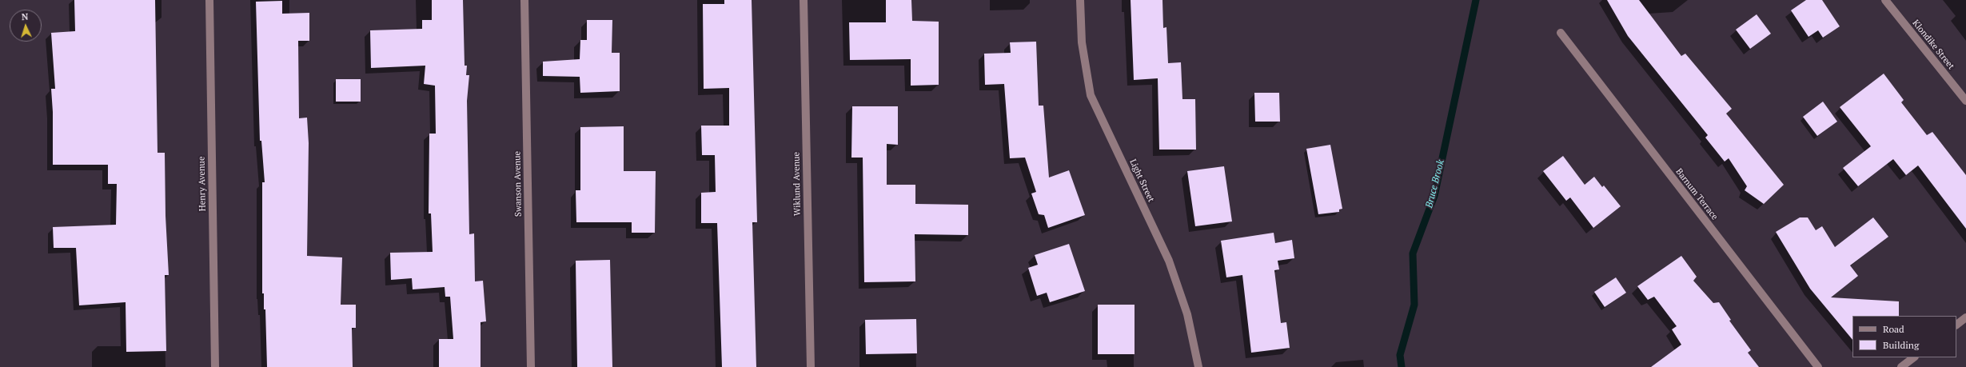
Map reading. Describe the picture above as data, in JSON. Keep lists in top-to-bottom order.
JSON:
{
  "streets": {
    "street": [
      "Klondike Street",
      "Light Street",
      "Henry Avenue",
      "Swanson Avenue",
      "Wiklund Avenue",
      "Barnum Terrace"
    ]
  },
  "water": ["Bruce Brook"],
  "legend": ["Road", "Building"],
  "north": "top"
}
